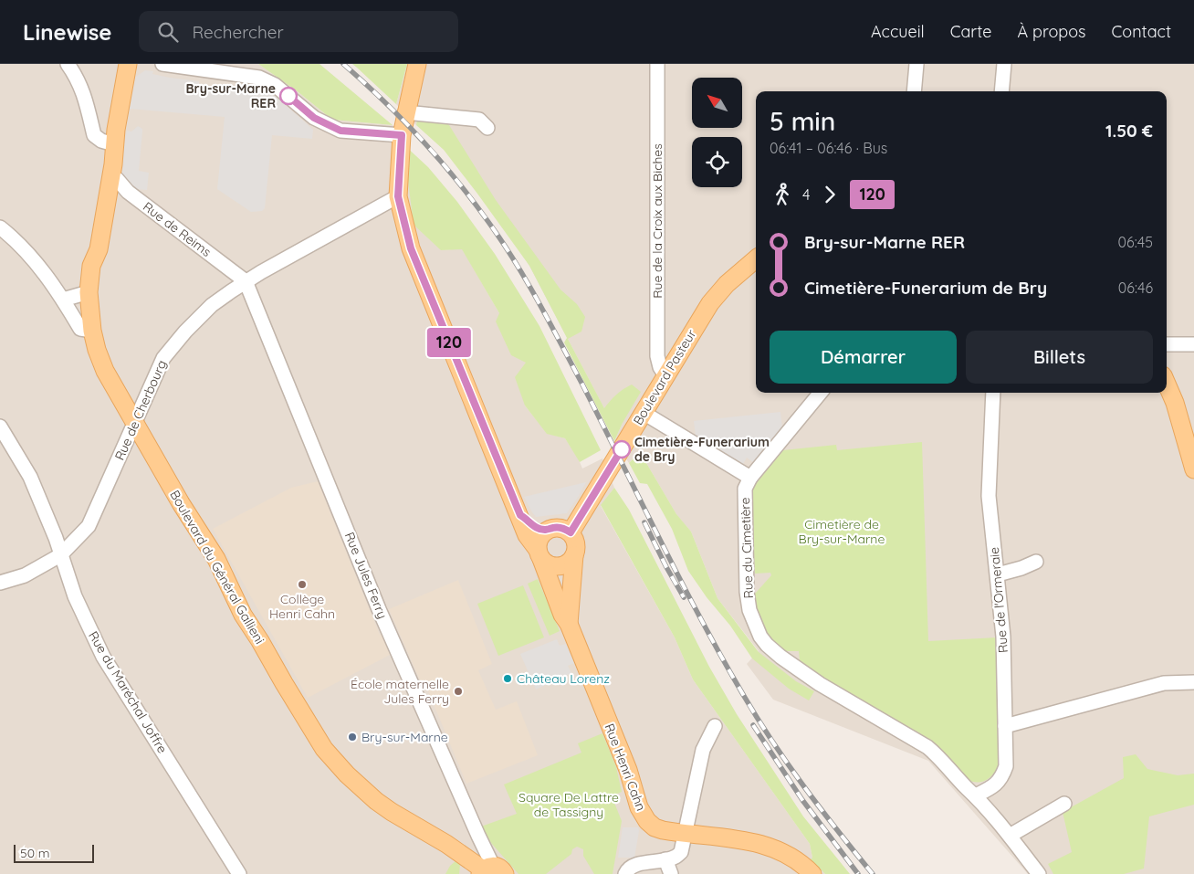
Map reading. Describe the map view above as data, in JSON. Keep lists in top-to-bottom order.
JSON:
{
  "streets": {
    "main road": ["Boulevard Pasteur", "Boulevard du Général Gallieni", "Rue Henri Cahn"],
    "street": [
      "Rue de la Croix aux Biches",
      "Rue de Reims",
      "Rue de Cherbourg",
      "Rue du Cimetière",
      "Rue Jules Ferry",
      "Rue de l'Ormeraie",
      "Rue du Maréchal Joffre"
    ]
  },
  "crossings": [
    ["Rue de la Croix aux Biches", "Boulevard Pasteur"],
    ["Rue de Reims", "Rue de Cherbourg"],
    ["Rue de Reims", "Boulevard du Général Gallieni"],
    ["Rue de Reims", "Rue Jules Ferry"],
    ["Boulevard Pasteur", "Rue Henri Cahn"],
    ["Rue de Cherbourg", "Boulevard du Général Gallieni"],
    ["Rue de Cherbourg", "Rue Jules Ferry"],
    ["Rue de Cherbourg", "Rue du Maréchal Joffre"],
    ["Rue de Cherbourg", "Rue Henri Cahn"],
    ["Rue du Cimetière", "Rue de l'Ormeraie"],
    ["Boulevard du Général Gallieni", "Rue Jules Ferry"]
  ],
  "parks": ["Cimetière de Bry-sur-Marne", "Square De Lattre de Tassigny"],
  "places": [
    "Bry-sur-Marne RER",
    "Cimetière-Funerarium de Bry",
    "Collège Henri Cahn",
    "Château Lorenz",
    "École maternelle Jules Ferry",
    "Bry-sur-Marne"
  ],
  "lines": ["bus line 120"],
  "scale_bar": "50 m",
  "north": "top left",
  "page": {
    "header": "Linewise",
    "search": "Rechercher",
    "nav": [
      "Accueil",
      "Carte",
      "À propos",
      "Contact"
    ],
    "on_map": "120",
    "heading": ["5 min", "06:41 – 06:46 · Bus", "1.50 €"],
    "legs": ["4", "120"],
    "list": [
      {
        "name": "Bry-sur-Marne RER",
        "value": "06:45"
      },
      {
        "name": "Cimetière-Funerarium de Bry",
        "value": "06:46"
      }
    ],
    "buttons": ["Démarrer", "Billets"],
    "scale": "50 m"
  }
}
